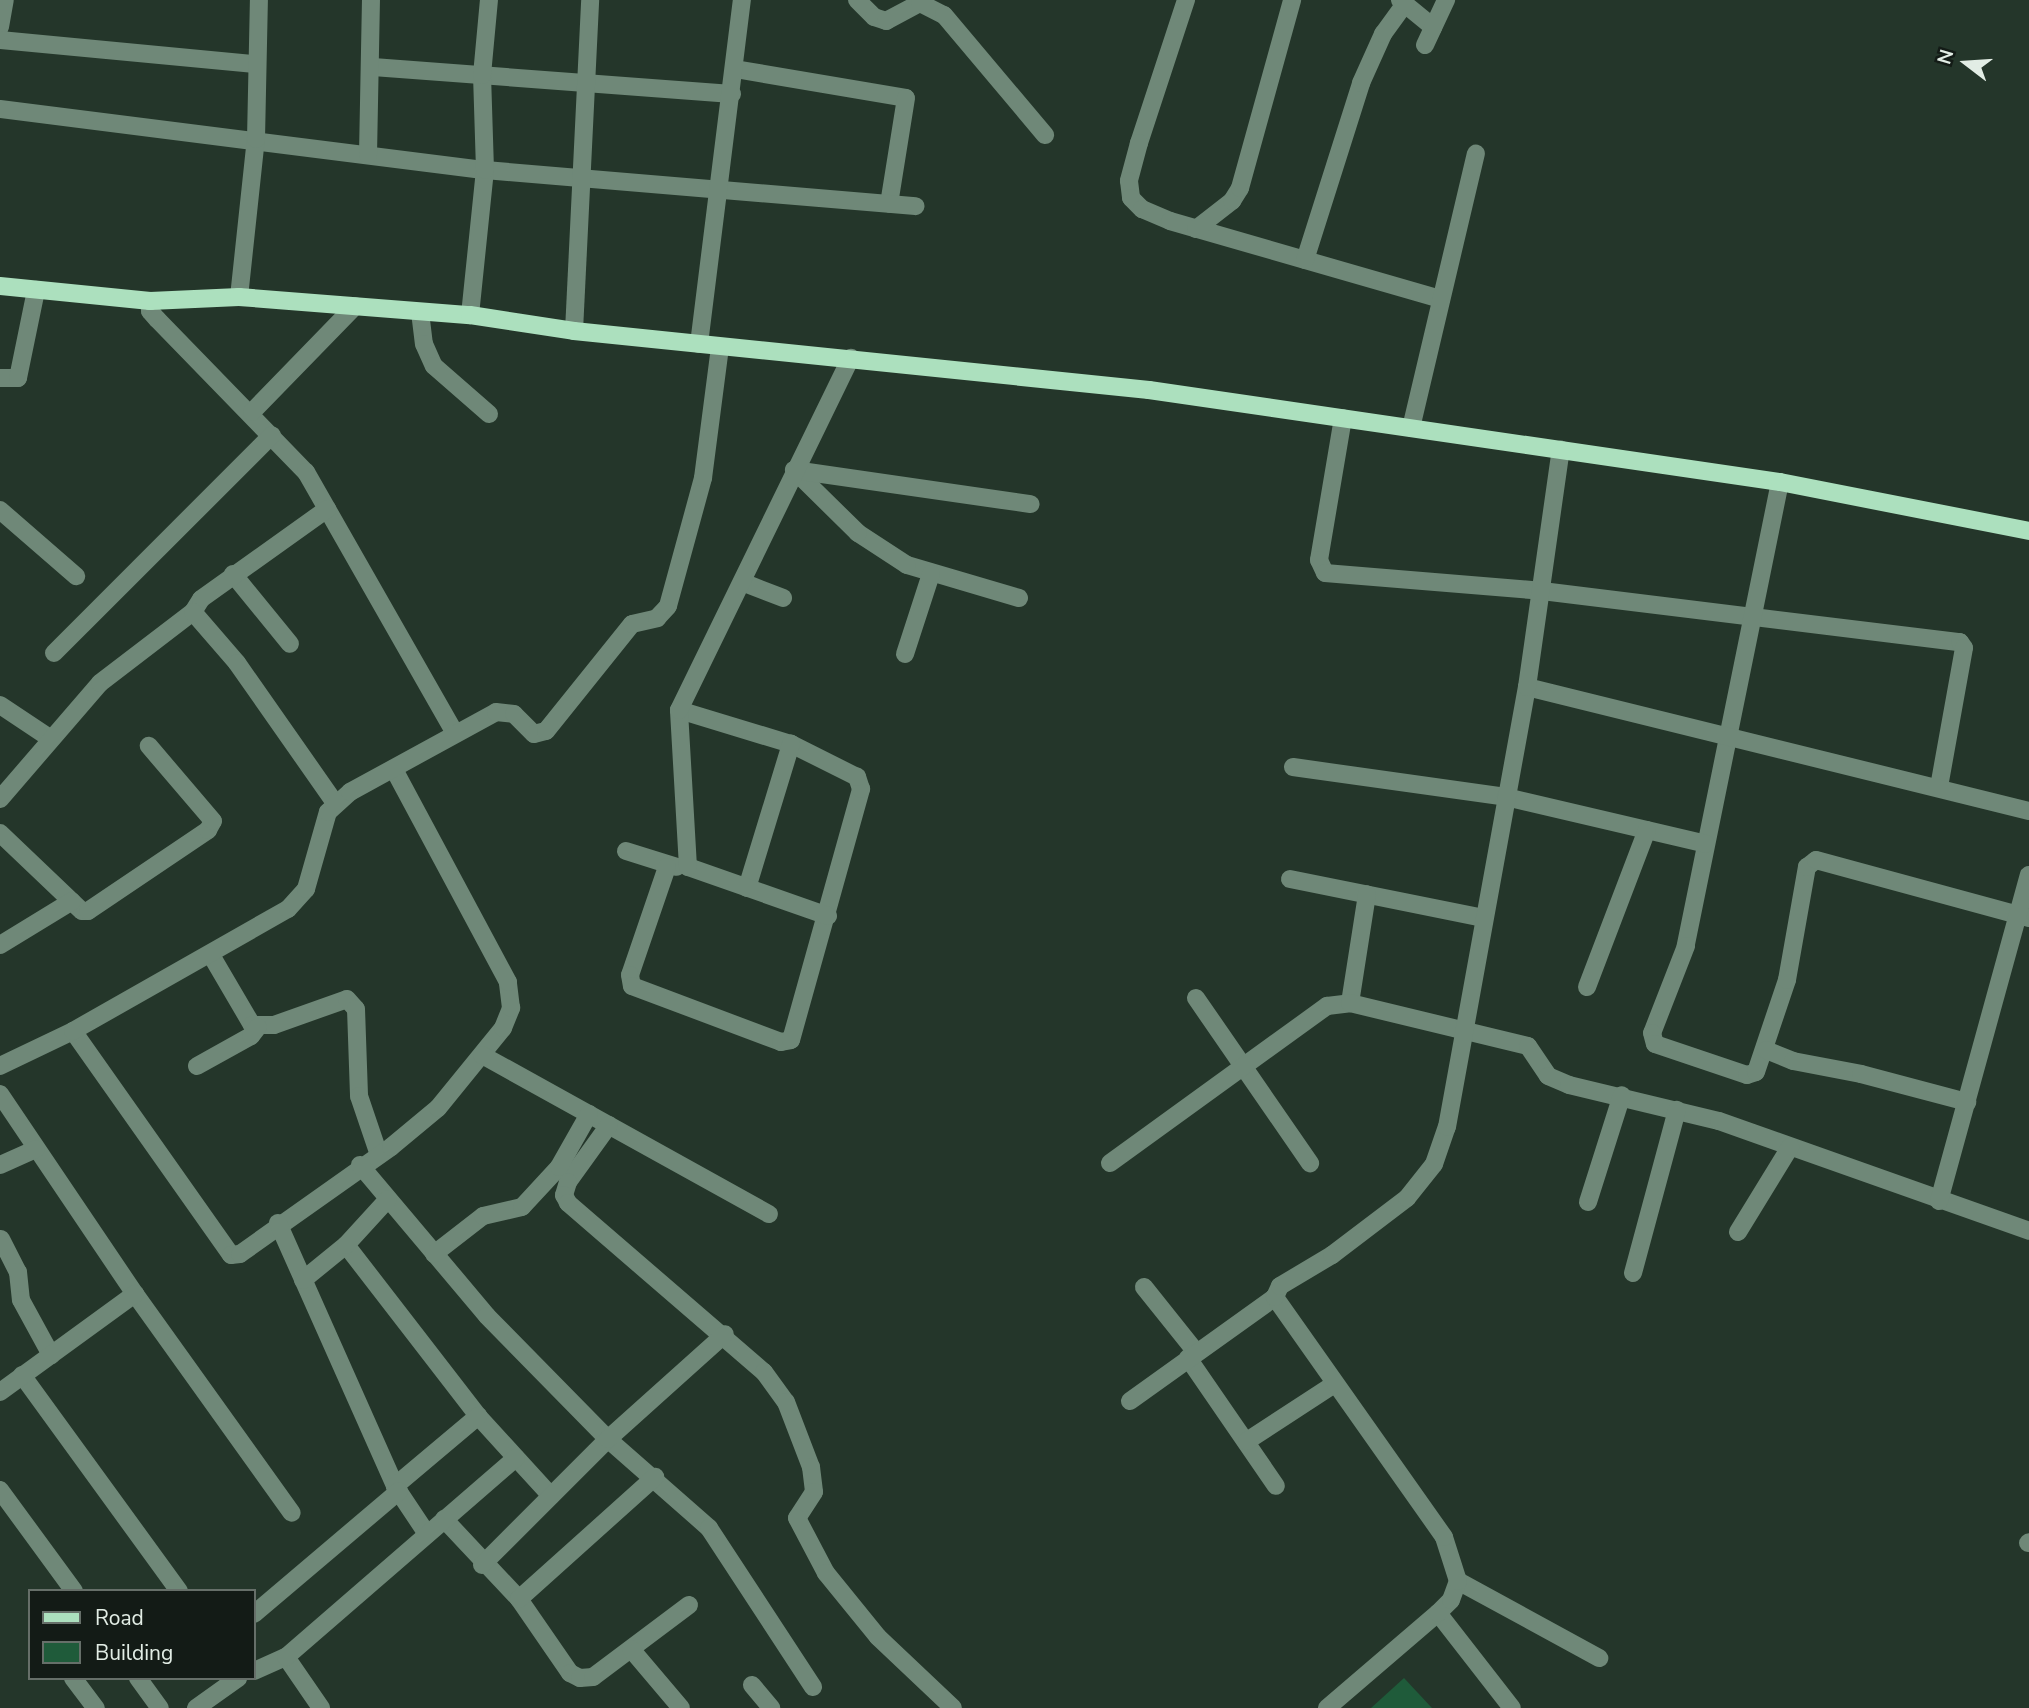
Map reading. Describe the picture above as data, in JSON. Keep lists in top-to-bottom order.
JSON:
{
  "legend": ["Road", "Building"],
  "north": "left"
}
